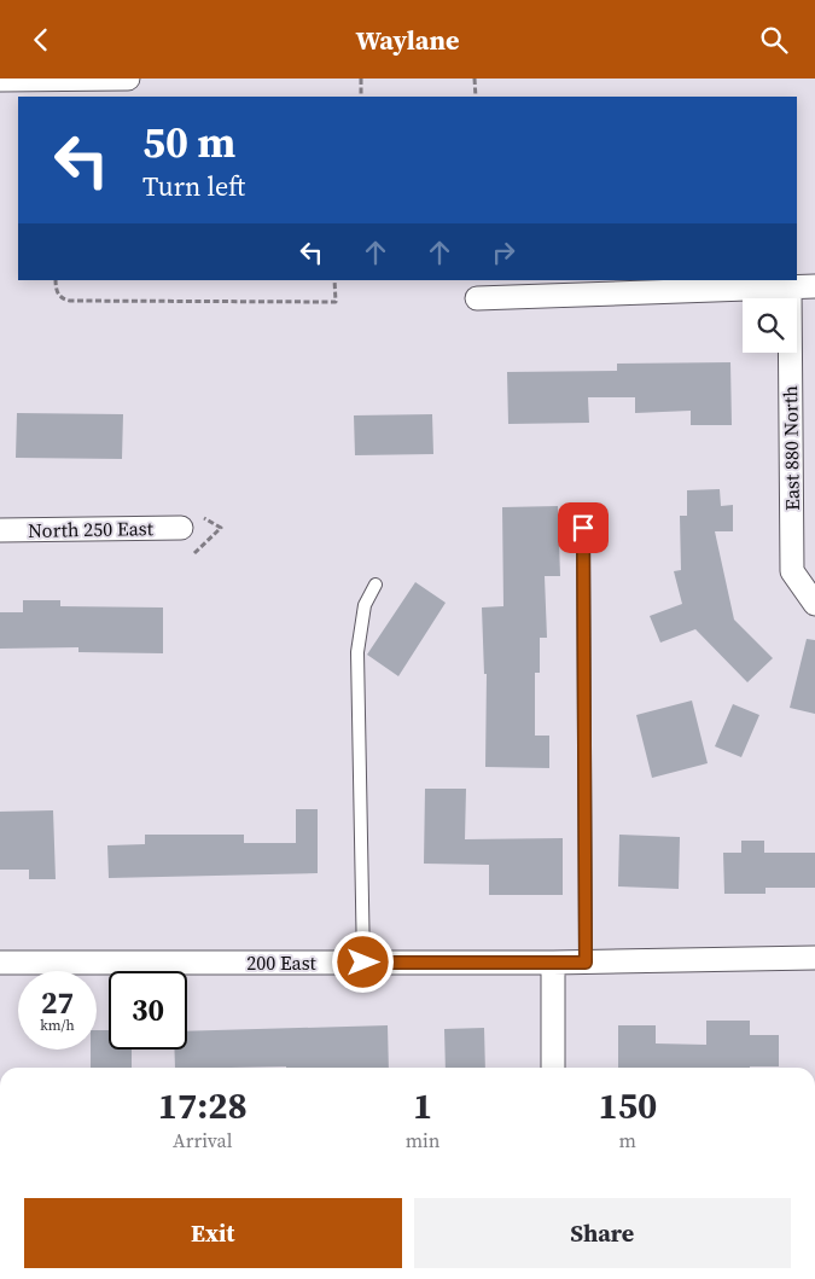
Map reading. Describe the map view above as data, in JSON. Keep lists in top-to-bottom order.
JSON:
{
  "streets": {
    "street": ["East 880 North", "North 250 East", "200 East"]
  },
  "page": {
    "header": "Waylane",
    "turn": ["50 m", "Turn left"],
    "speed": "27 km/h",
    "limit": "30",
    "eta": [
      "17:28",
      "Arrival",
      "1",
      "min",
      "150",
      "m"
    ],
    "buttons": ["Exit", "Share"]
  }
}
